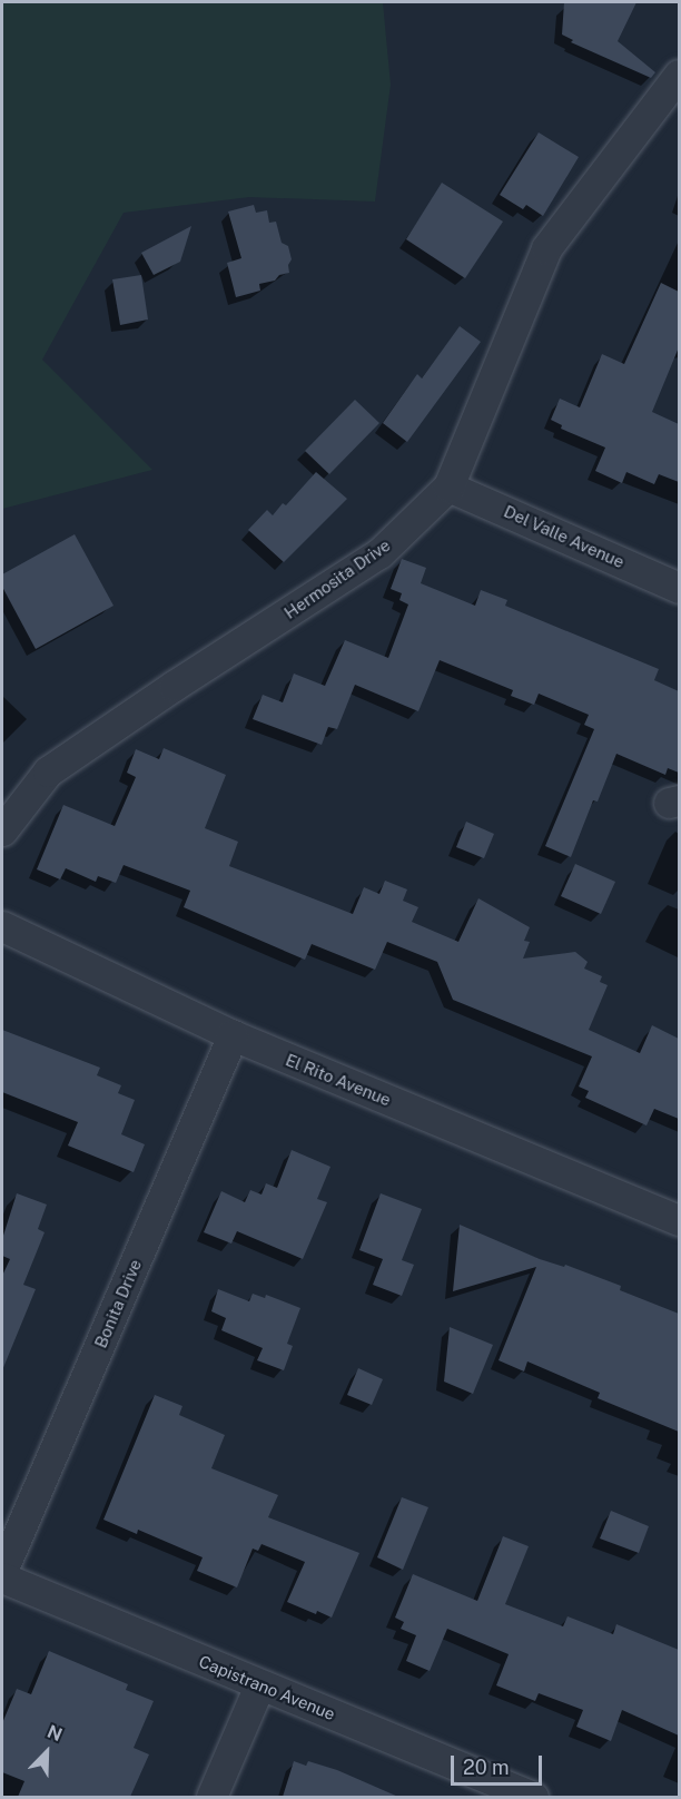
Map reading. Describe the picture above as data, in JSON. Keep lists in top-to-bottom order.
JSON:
{
  "streets": {
    "street": [
      "Del Valle Avenue",
      "Hermosita Drive",
      "El Rito Avenue",
      "Bonita Drive",
      "Capistrano Avenue"
    ]
  },
  "crossings": [
    ["Del Valle Avenue", "Hermosita Drive"],
    ["El Rito Avenue", "Bonita Drive"]
  ],
  "scale_bar": "20 m",
  "north": "top right"
}
